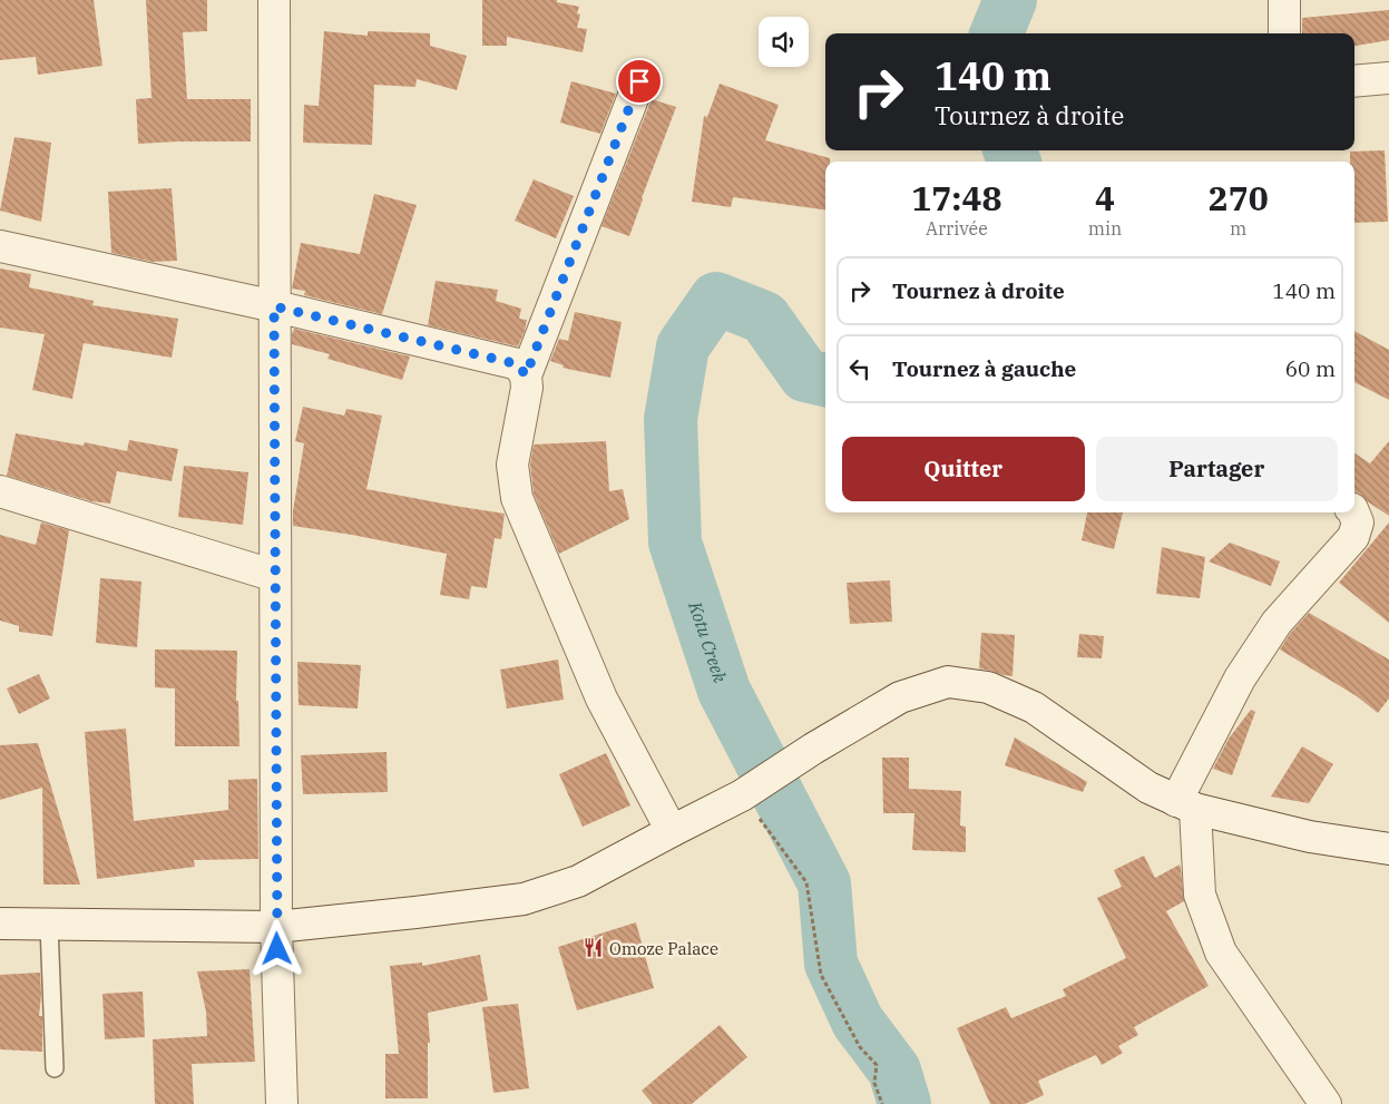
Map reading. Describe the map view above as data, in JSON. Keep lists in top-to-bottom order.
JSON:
{
  "water": ["Kotu Creek"],
  "places": {
    "restaurant": ["Omoze Palace"]
  },
  "page": {
    "turn": ["140 m", "Tournez à droite"],
    "eta": [
      "17:48",
      "Arrivée",
      "4",
      "min",
      "270",
      "m"
    ],
    "list": [
      {
        "name": "Tournez à droite",
        "value": "140 m"
      },
      {
        "name": "Tournez à gauche",
        "value": "60 m"
      }
    ],
    "buttons": ["Quitter", "Partager"]
  }
}
